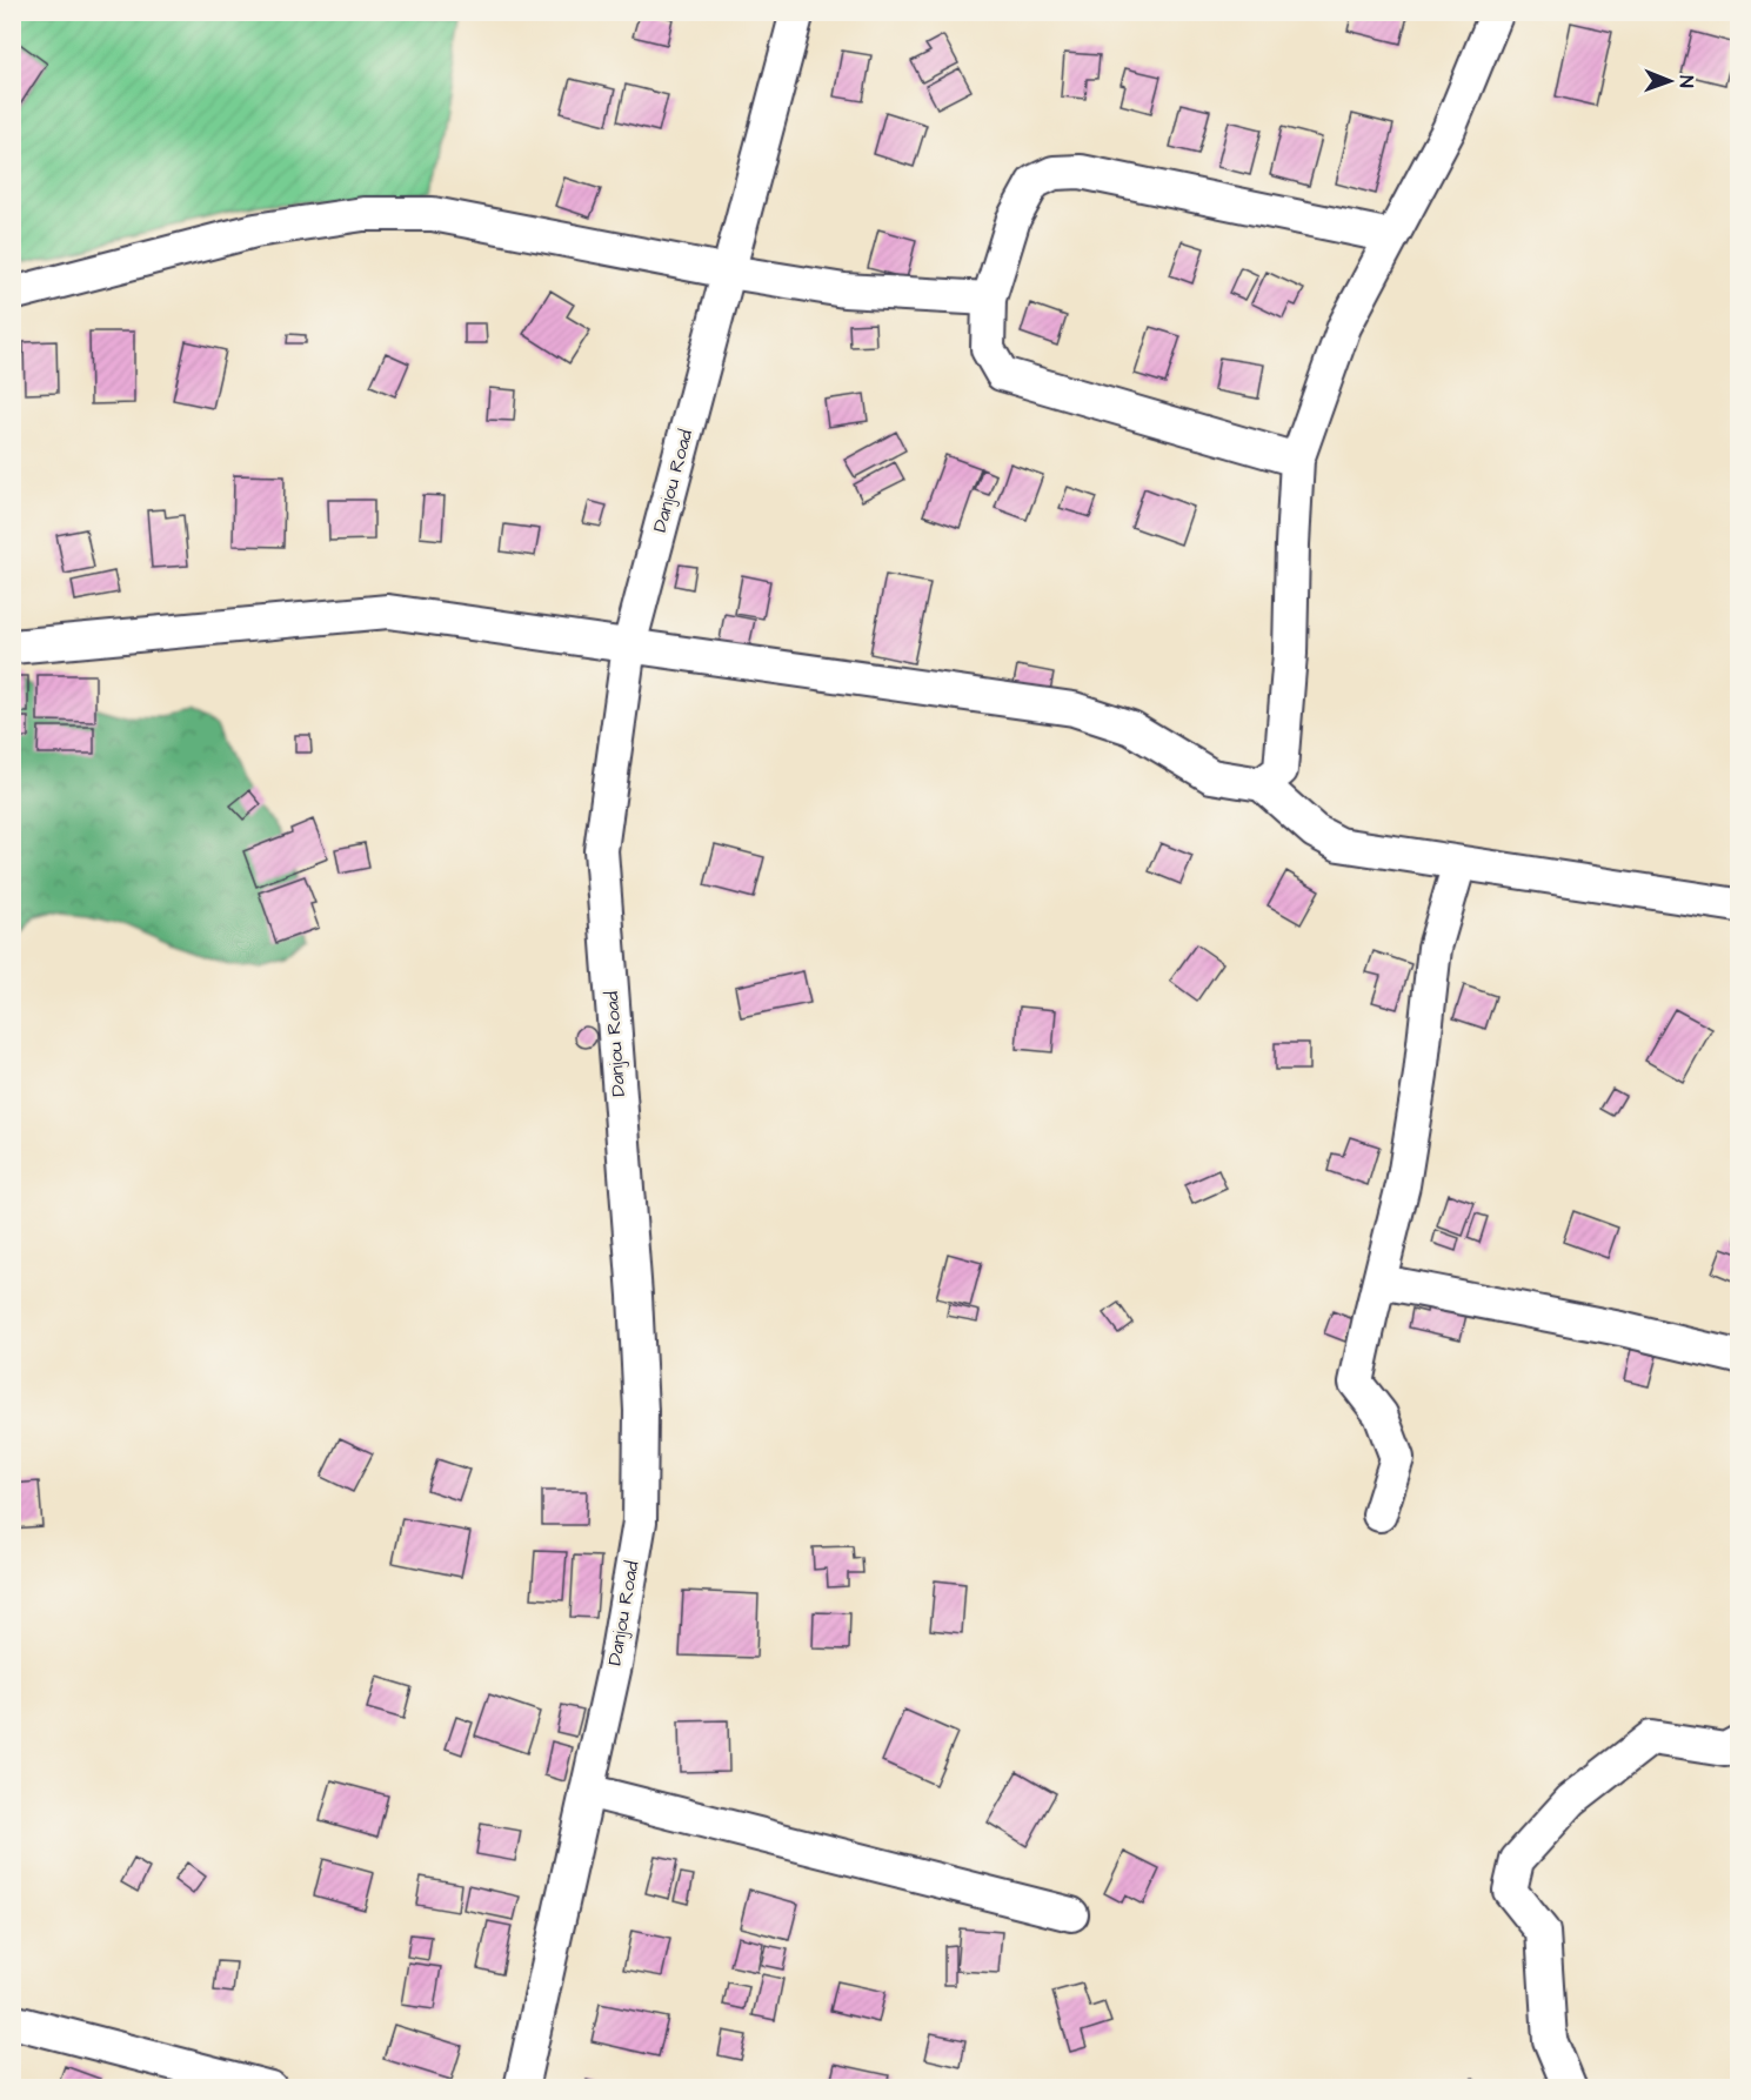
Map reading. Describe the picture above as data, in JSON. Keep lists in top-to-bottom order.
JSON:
{
  "streets": {
    "street": ["Danjou Road"]
  },
  "north": "right"
}
